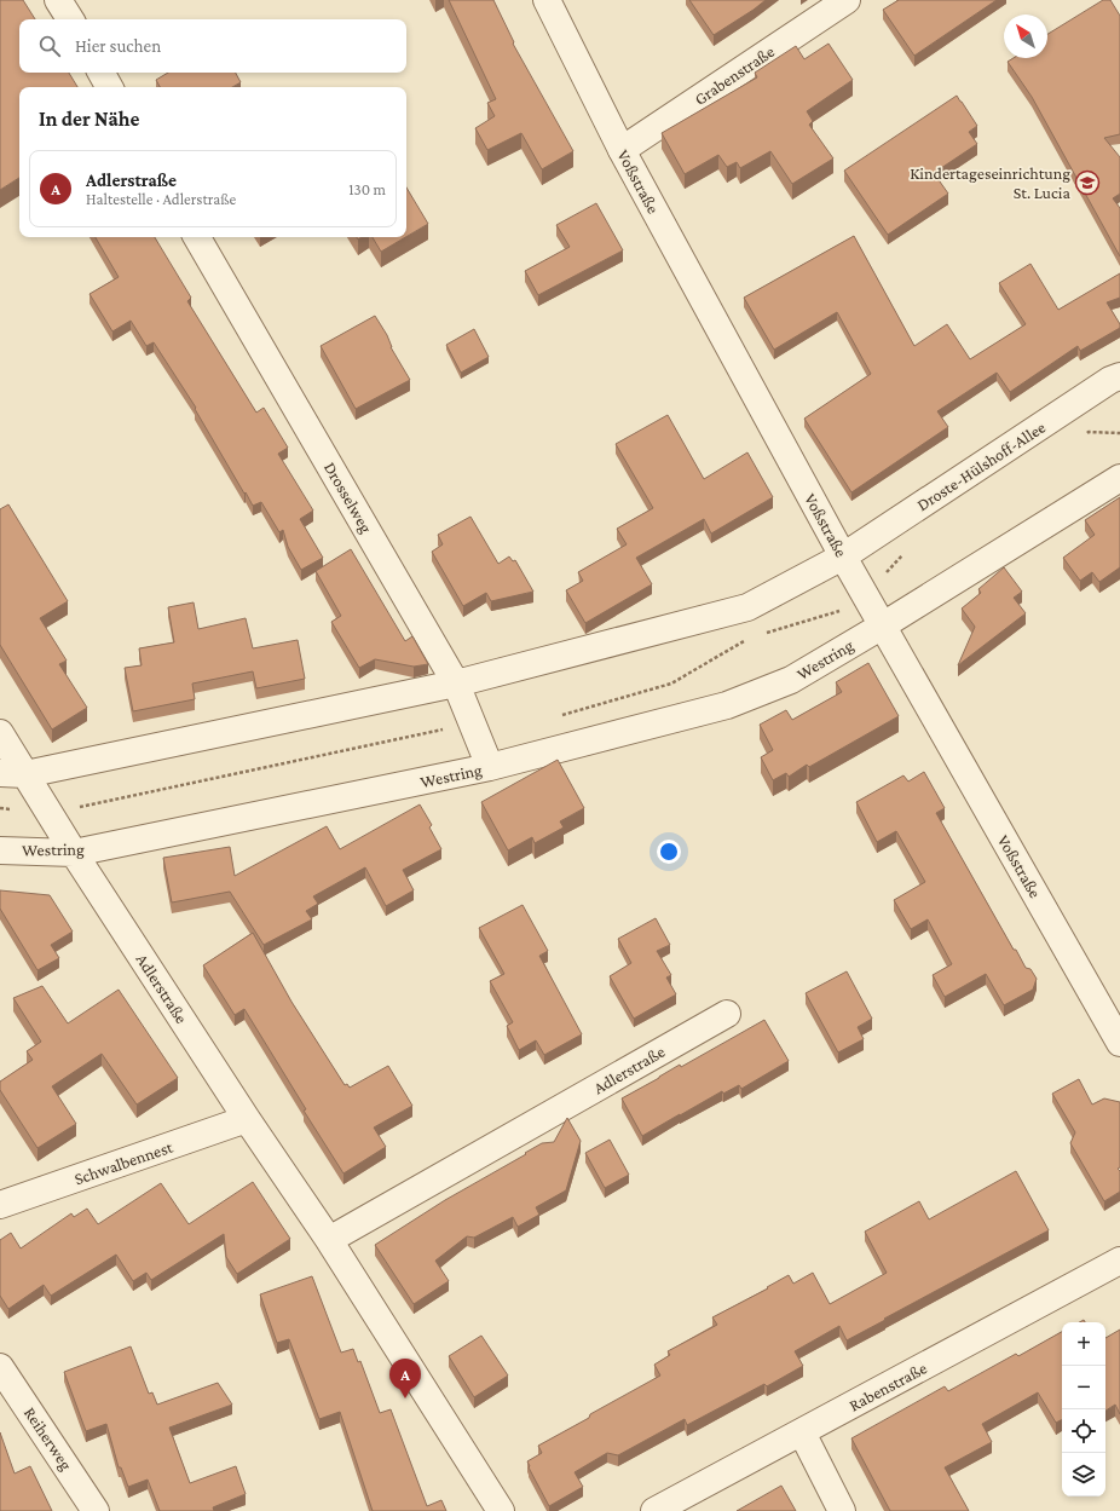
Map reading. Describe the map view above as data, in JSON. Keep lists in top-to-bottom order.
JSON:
{
  "streets": {
    "street": [
      "Grabenstraße",
      "Voßstraße",
      "Droste-Hülshoff-Allee",
      "Drosselweg",
      "Westring",
      "Adlerstraße",
      "Schwalbennest",
      "Rabenstraße",
      "Reiherweg"
    ]
  },
  "crossings": [
    ["Grabenstraße", "Voßstraße"],
    ["Voßstraße", "Droste-Hülshoff-Allee"],
    ["Voßstraße", "Westring"],
    ["Drosselweg", "Westring"],
    ["Westring", "Adlerstraße"],
    ["Adlerstraße", "Schwalbennest"]
  ],
  "places": {
    "school or university": ["Kindertageseinrichtung St. Lucia"]
  },
  "north": "top left",
  "page": {
    "search": "Hier suchen",
    "heading": "In der Nähe",
    "list": [
      {
        "mark": "A",
        "name": "Adlerstraße",
        "note": "Haltestelle · Adlerstraße",
        "value": "130 m"
      }
    ],
    "map_buttons": ["+", "−"],
    "pins": "A"
  }
}
